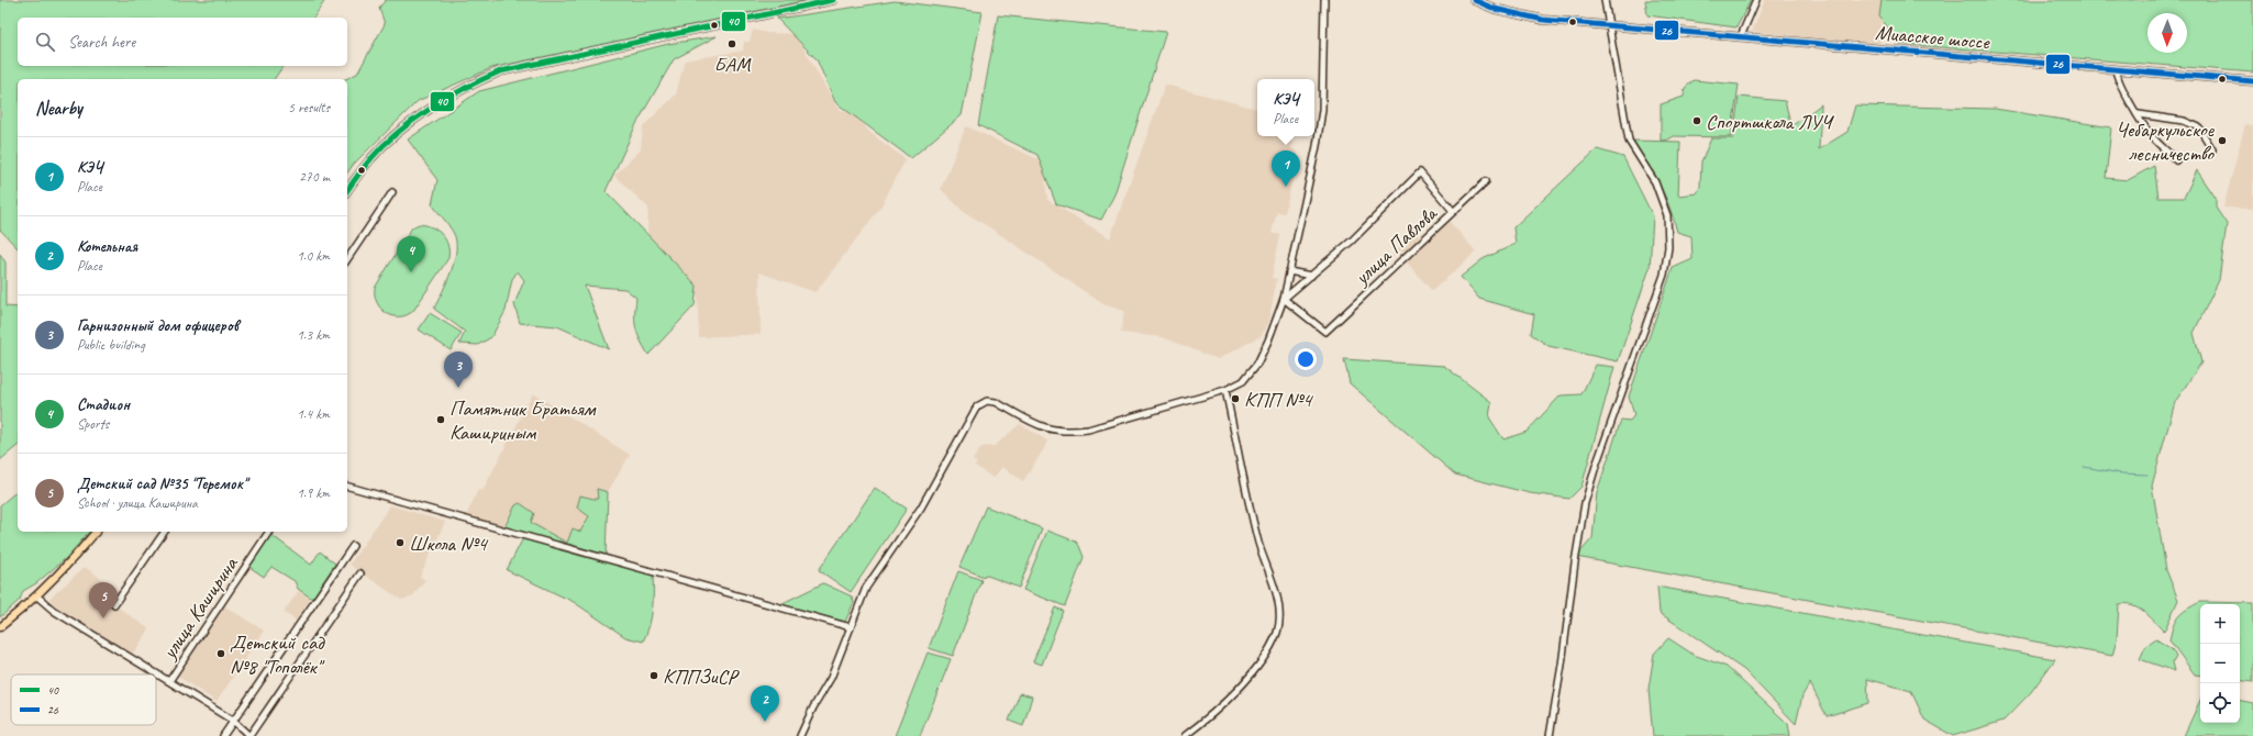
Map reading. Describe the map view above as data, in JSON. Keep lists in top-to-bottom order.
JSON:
{
  "streets": {
    "main road": ["Миасское шоссе"],
    "street": ["улица Павлова", "улица Каширина"]
  },
  "places": [
    "БАМ",
    "Спортшкола ЛУЧ",
    "Чебаркульское лесничество",
    "КПП №4",
    "Памятник Братьям Кашириным",
    "Школа №4",
    "Детский сад №8 \"Тополёк\"",
    "КППЗиСР"
  ],
  "lines": ["transit line 40", "transit line 26"],
  "legend": ["40", "26"],
  "north": "bottom",
  "page": {
    "search": "Search here",
    "popup": ["КЭЧ", "Place"],
    "heading": ["Nearby", "5 results"],
    "list": [
      {
        "mark": "1",
        "name": "КЭЧ",
        "note": "Place",
        "value": "270 m"
      },
      {
        "mark": "2",
        "name": "Котельная",
        "note": "Place",
        "value": "1.0 km"
      },
      {
        "mark": "3",
        "name": "Гарнизонный дом офицеров",
        "note": "Public building",
        "value": "1.3 km"
      },
      {
        "mark": "4",
        "name": "Стадион",
        "note": "Sports",
        "value": "1.4 km"
      },
      {
        "mark": "5",
        "name": "Детский сад №35 \"Теремок\"",
        "note": "School · улица Каширина",
        "value": "1.9 km"
      }
    ],
    "pins": [
      "1",
      "4",
      "3",
      "5",
      "2"
    ],
    "map_buttons": ["+", "−"]
  }
}
